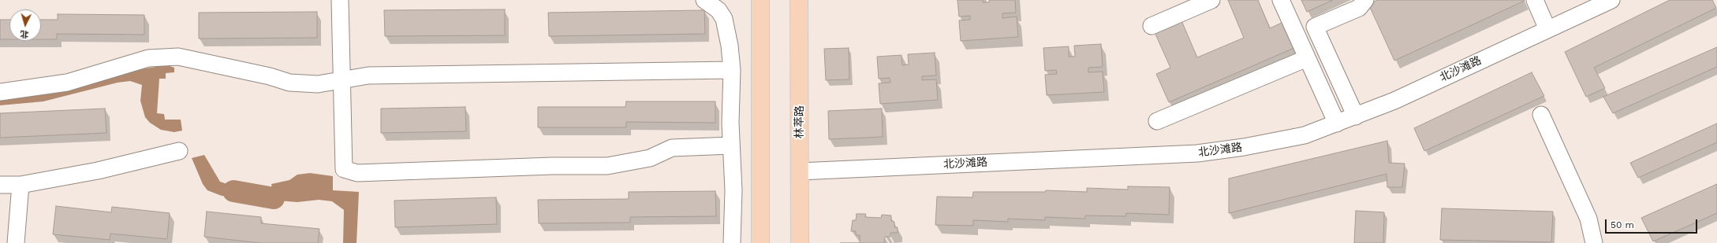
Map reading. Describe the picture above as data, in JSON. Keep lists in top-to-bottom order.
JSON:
{
  "streets": {
    "main road": ["林萃路"],
    "street": ["北沙滩路"]
  },
  "crossings": [
    ["北沙滩路", "林萃路"]
  ],
  "scale_bar": "50 m",
  "north": "bottom"
}
